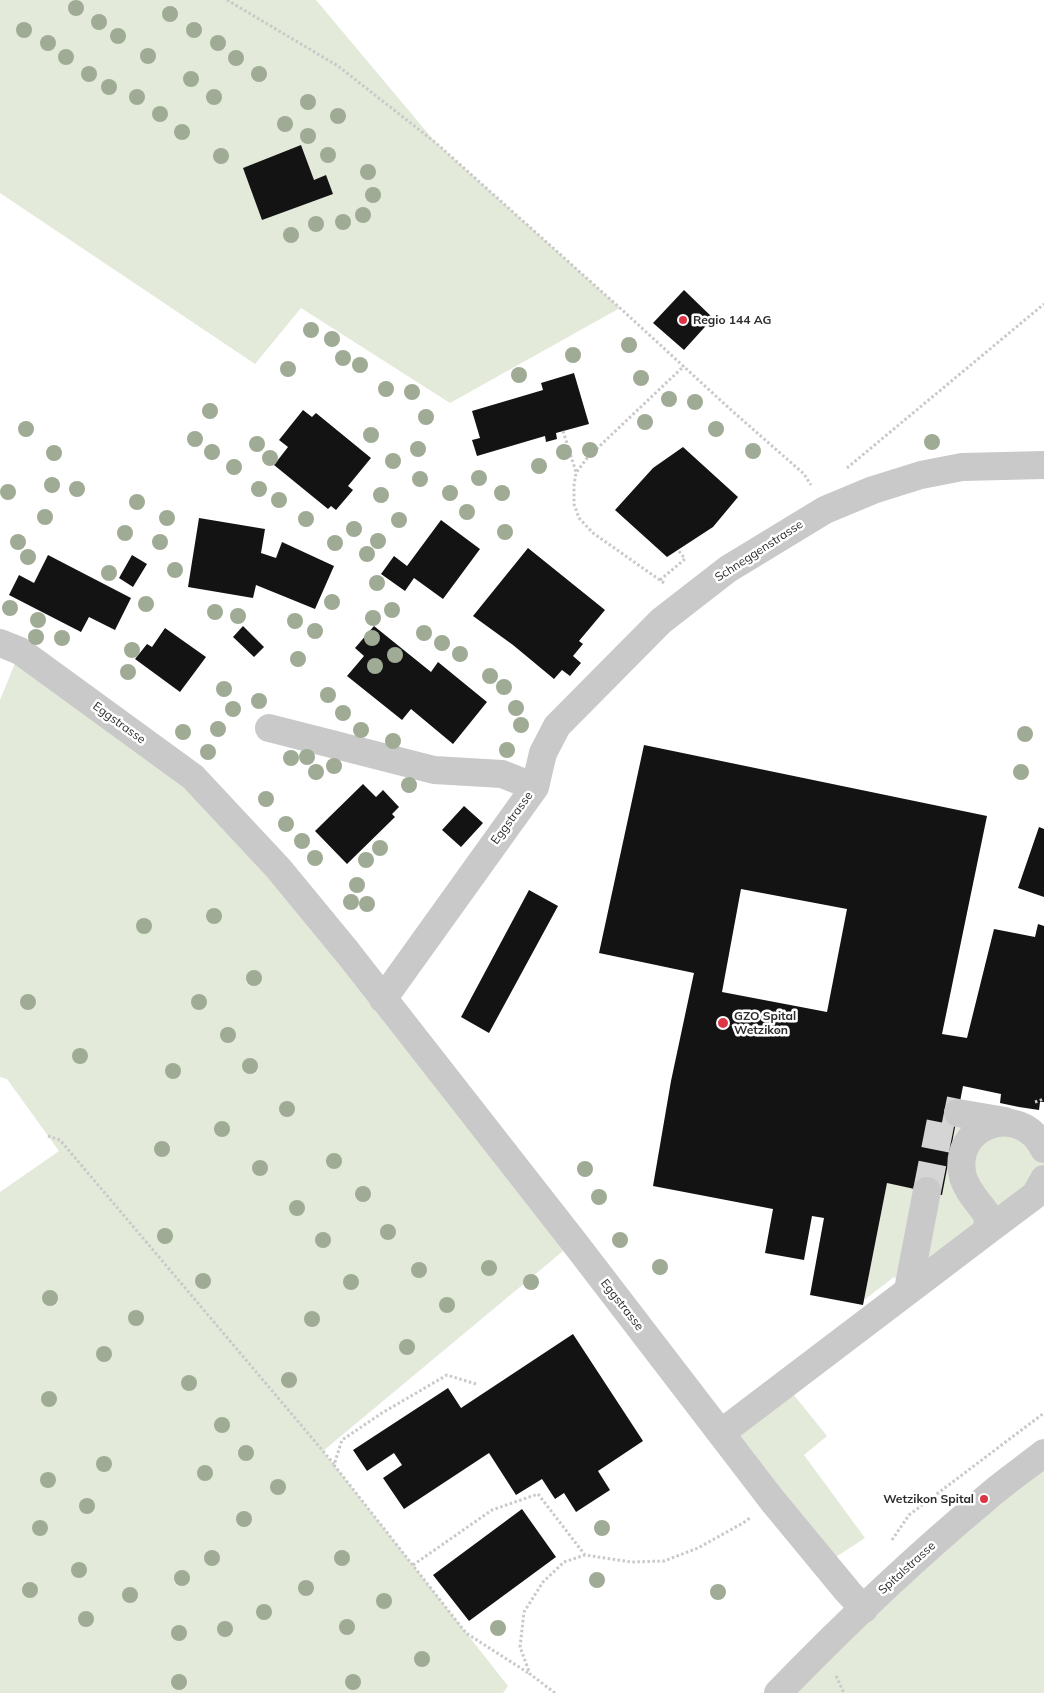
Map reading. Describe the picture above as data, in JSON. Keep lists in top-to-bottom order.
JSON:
{
  "streets": {
    "street": ["Schneggenstrasse", "Eggstrasse", "Spitalstrasse"]
  },
  "crossings": [
    ["Schneggenstrasse", "Eggstrasse"],
    ["Eggstrasse", "Spitalstrasse"]
  ],
  "places": ["Regio 144 AG", "GZO Spital Wetzikon", "Wetzikon Spital"]
}
